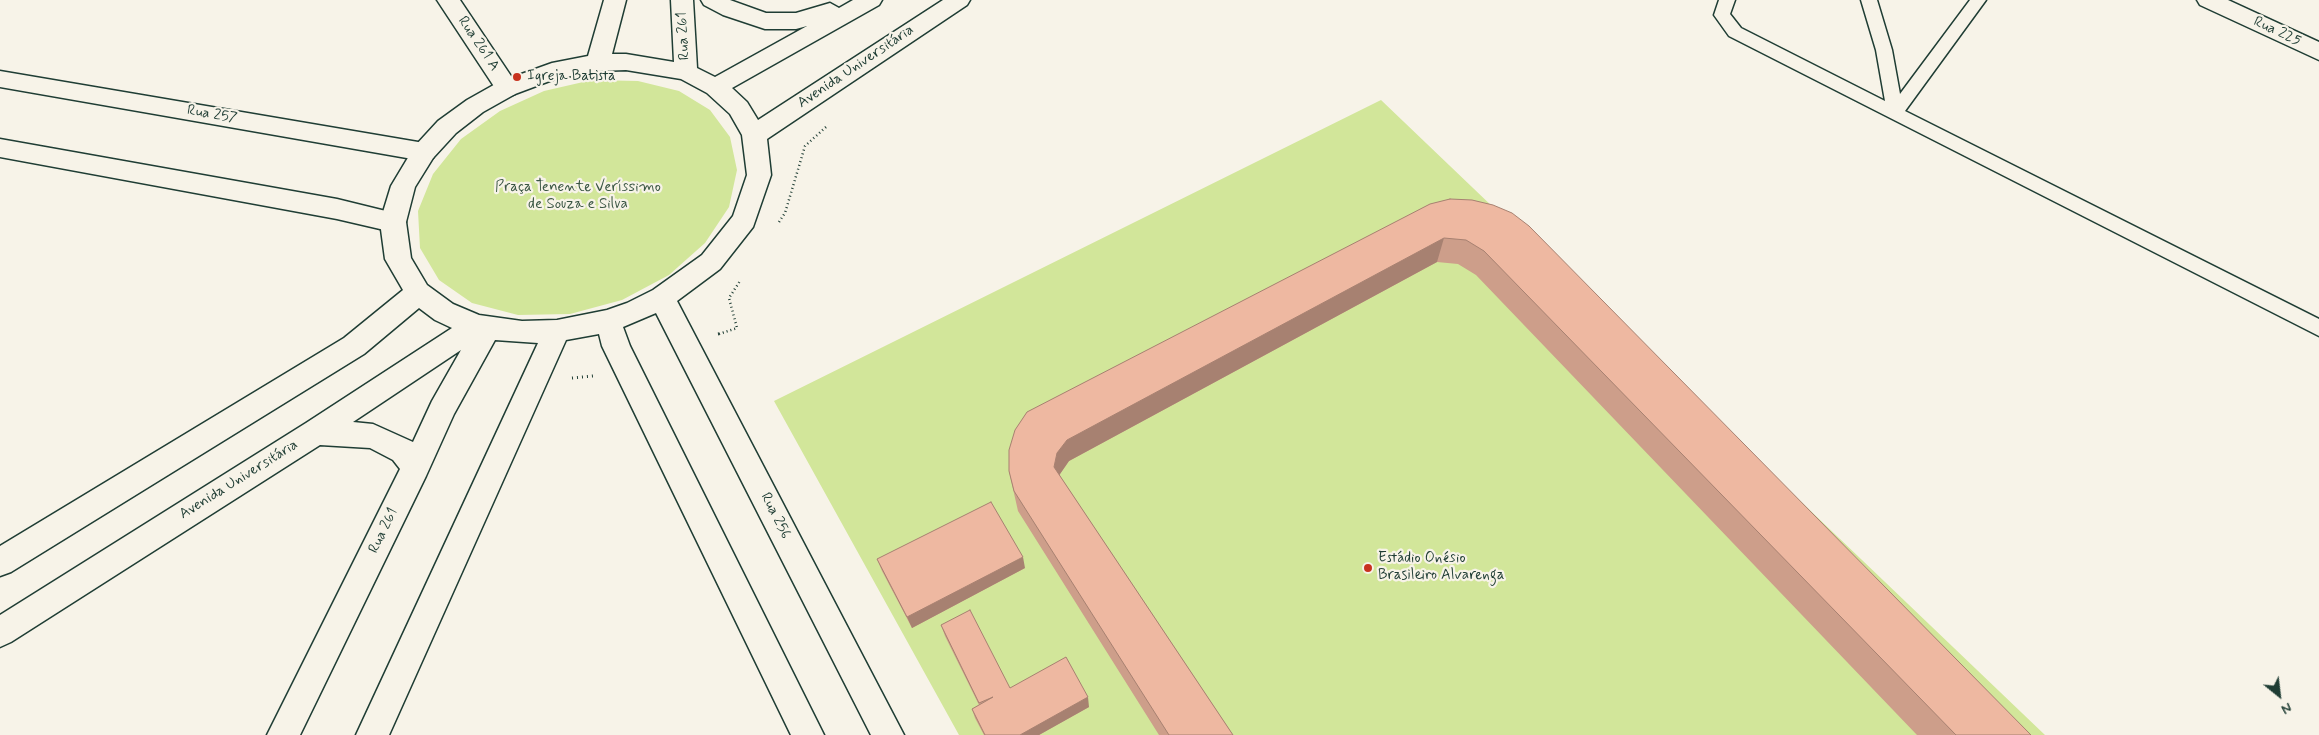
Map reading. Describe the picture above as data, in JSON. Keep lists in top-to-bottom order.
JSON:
{
  "streets": {
    "main road": [
      "Rua 225",
      "Rua 261",
      "Rua 261 A",
      "Avenida Universitária",
      "Rua 257",
      "Rua 256"
    ]
  },
  "crossings": [
    ["Rua 261", "Avenida Universitária"]
  ],
  "parks": ["Praça Tenente Veríssimo de Souza e Silva"],
  "places": ["Igreja Batista", "Estádio Onésio Brasileiro Alvarenga"],
  "north": "bottom right"
}
